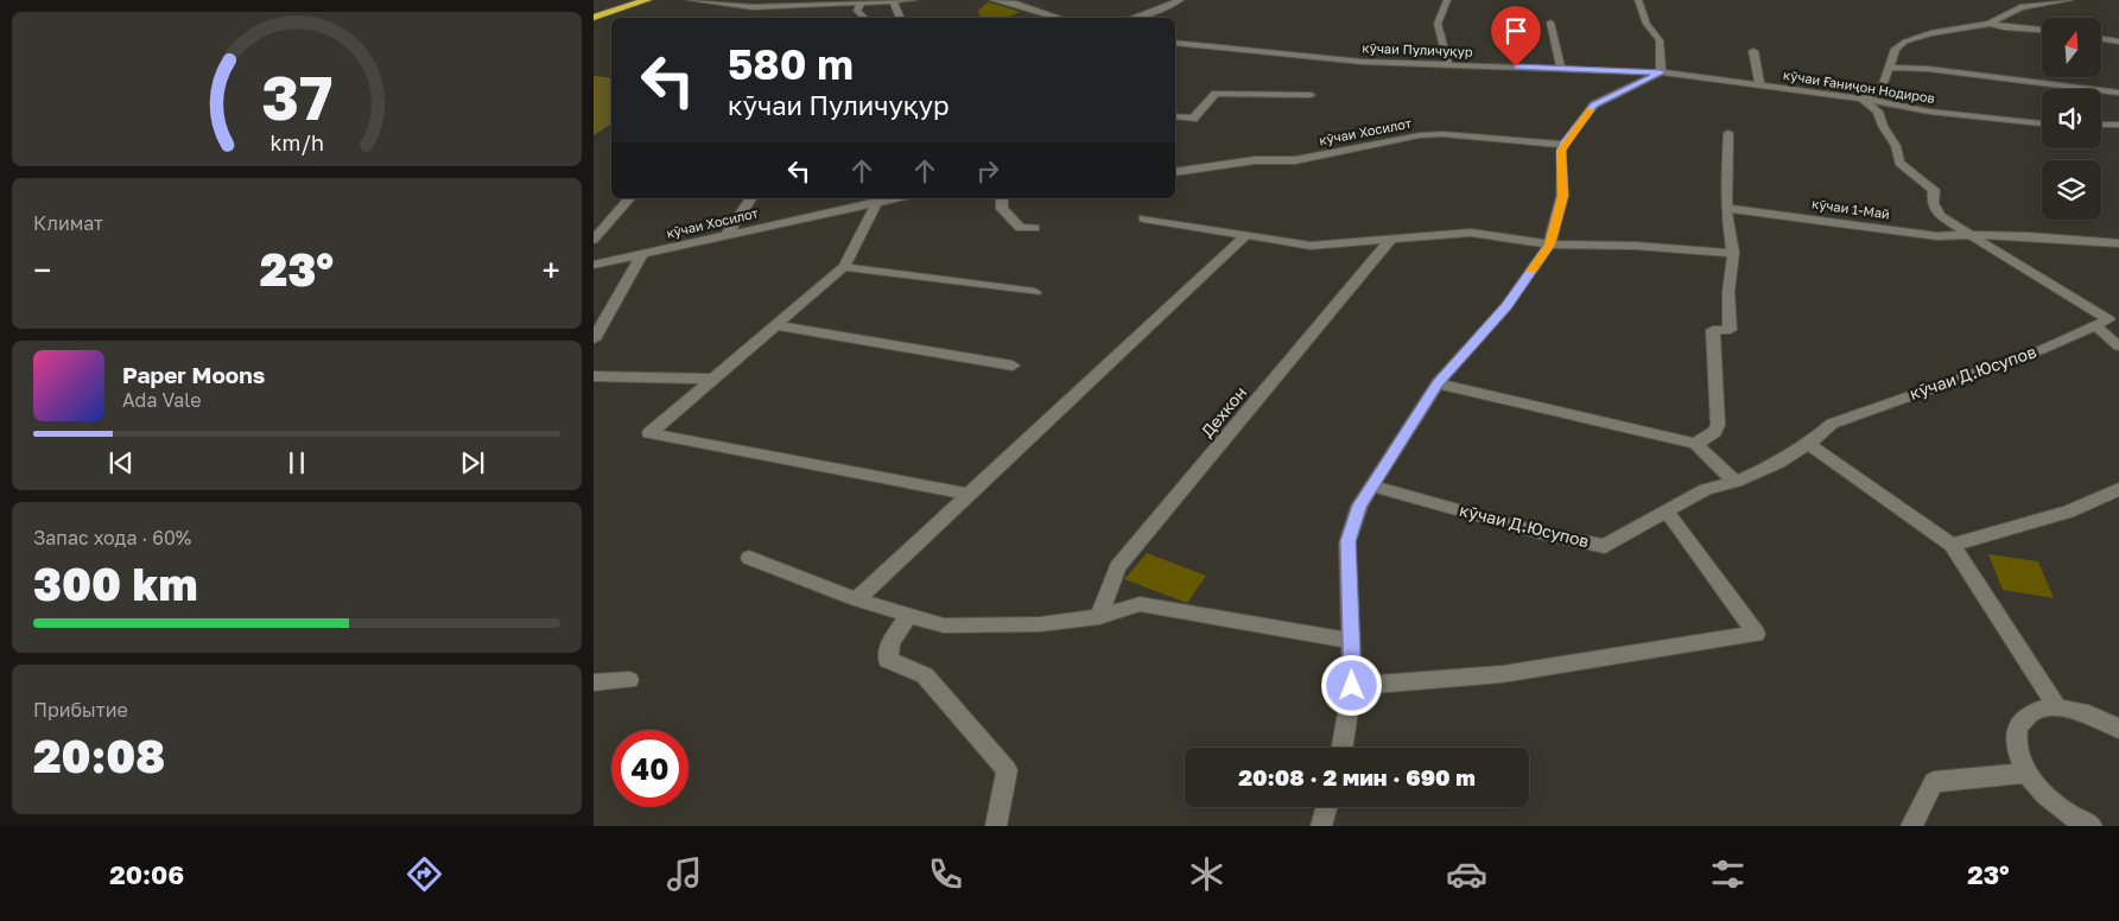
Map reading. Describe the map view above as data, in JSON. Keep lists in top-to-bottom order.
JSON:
{
  "streets": {
    "street": [
      "кӯчаи Пуличуқур",
      "кӯчаи Ғаниҷон Нодиров",
      "кӯчаи Хосилот",
      "кӯчаи 1-Май",
      "кӯчаи Д.Юсупов",
      "Дехкон"
    ]
  },
  "crossings": [
    ["кӯчаи Пуличуқур", "кӯчаи Ғаниҷон Нодиров"],
    ["кӯчаи Ғаниҷон Нодиров", "кӯчаи 1-Май"],
    ["кӯчаи 1-Май", "кӯчаи Д.Юсупов"]
  ],
  "north": "top",
  "page": {
    "turn": ["580 m", "кӯчаи Пуличуқур"],
    "tile": [
      "Климат",
      ["Запас хода · 60%", "300 km"],
      ["Прибытие", "20:08"]
    ],
    "heat": ["−", "23°", "+"],
    "song": ["Paper Moons", "Ada Vale"],
    "limit": "40",
    "trip": "20:08 · 2 мин · 690 m",
    "tabs": ["20:06", "23°"],
    "gauge": ["37", "km/h"]
  }
}
